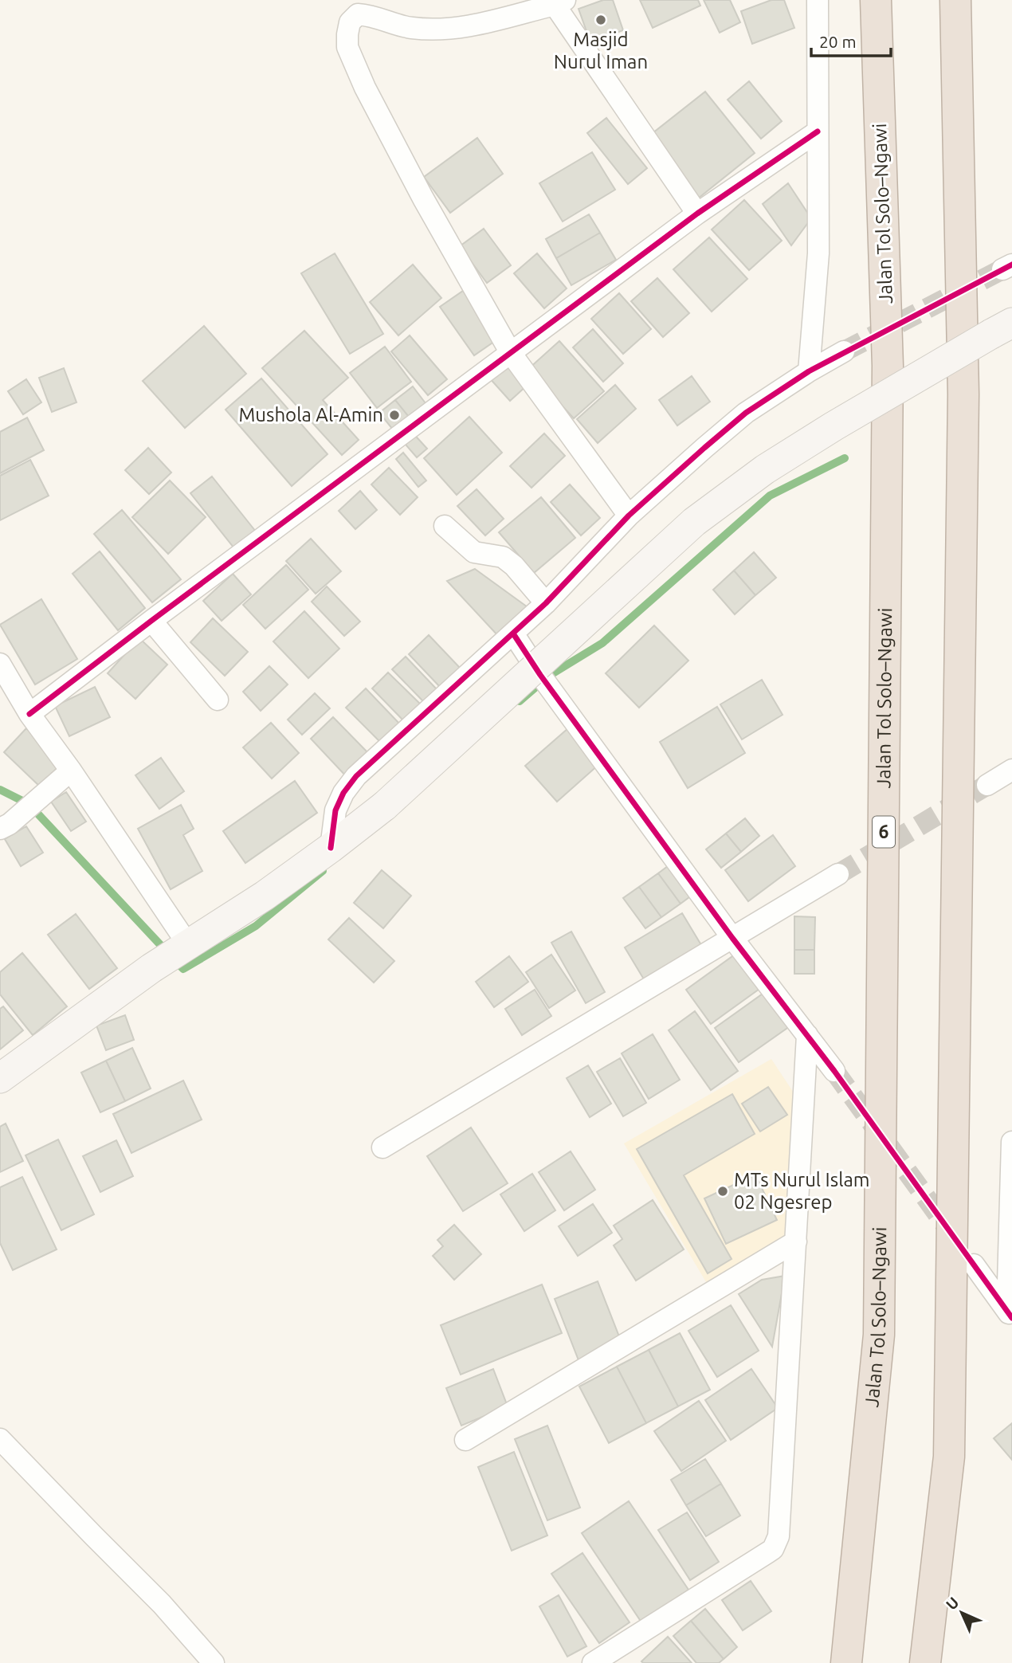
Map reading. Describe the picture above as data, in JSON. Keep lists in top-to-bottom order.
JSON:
{
  "streets": {
    "highway": ["Jalan Tol Solo–Ngawi", "6"]
  },
  "places": ["Masjid Nurul Iman", "Mushola Al-Amin", "MTs Nurul Islam 02 Ngesrep"],
  "scale_bar": "20 m",
  "north": "top left"
}
